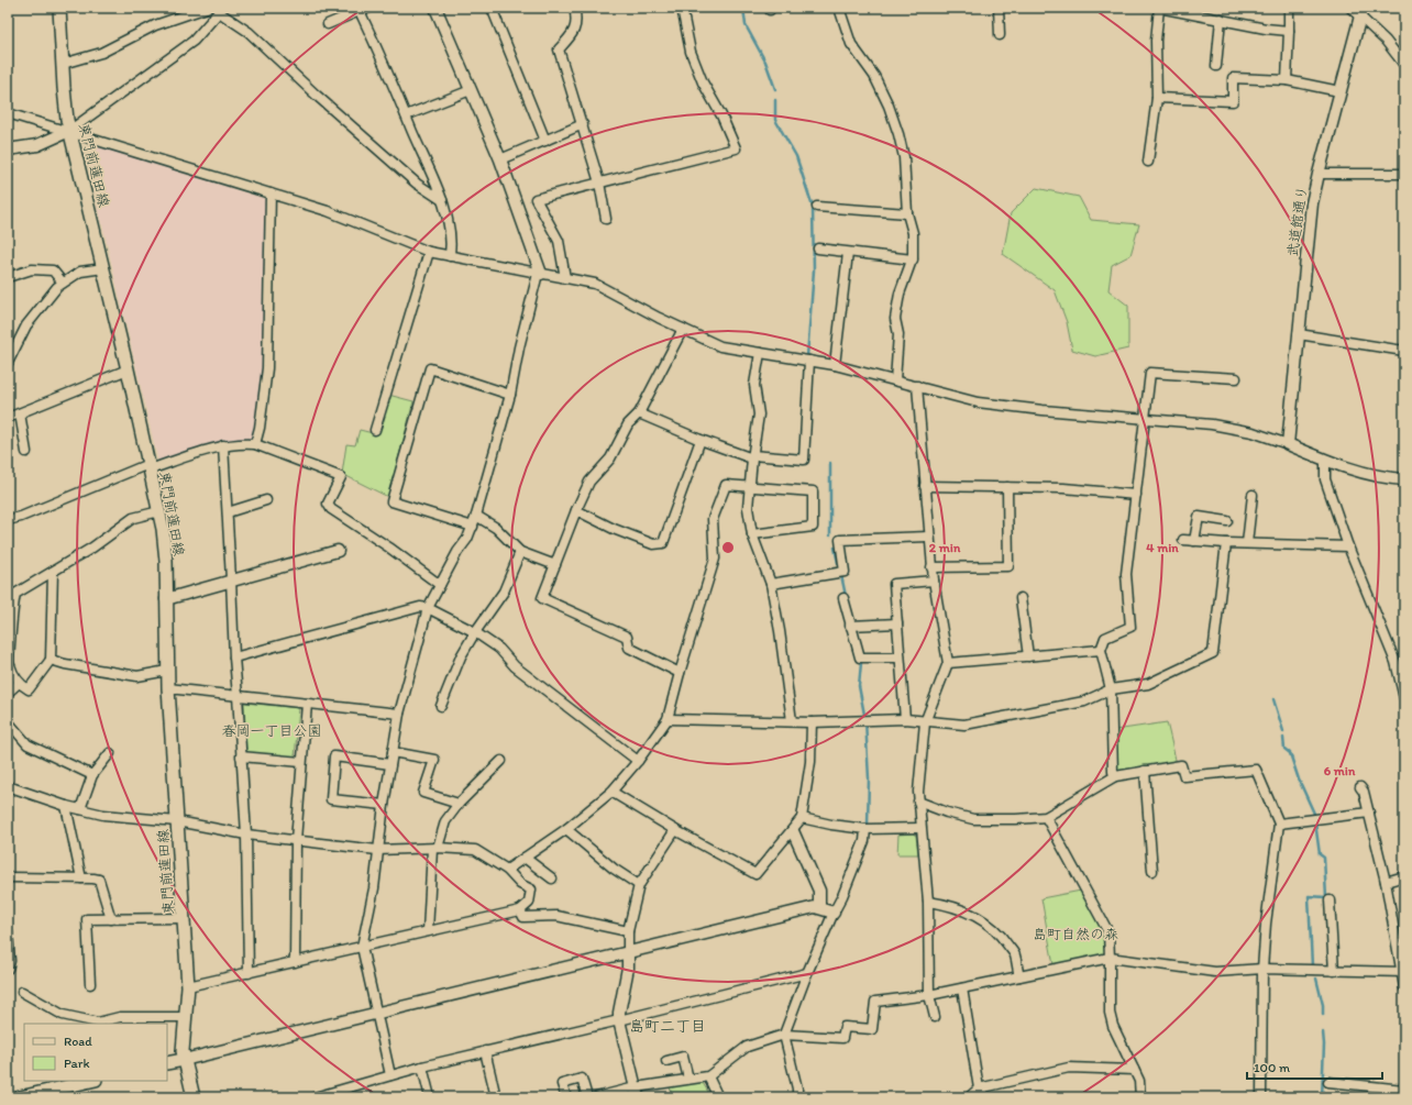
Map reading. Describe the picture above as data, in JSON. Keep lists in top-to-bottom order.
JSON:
{
  "streets": {
    "main road": ["東門前蓮田線"],
    "street": ["武道館通り"]
  },
  "districts": ["島町二丁目"],
  "parks": ["春岡一丁目公園", "島町自然の森"],
  "legend": ["Road", "Park"],
  "scale_bar": "100 m",
  "rings": ["2 min", "4 min", "6 min"]
}
